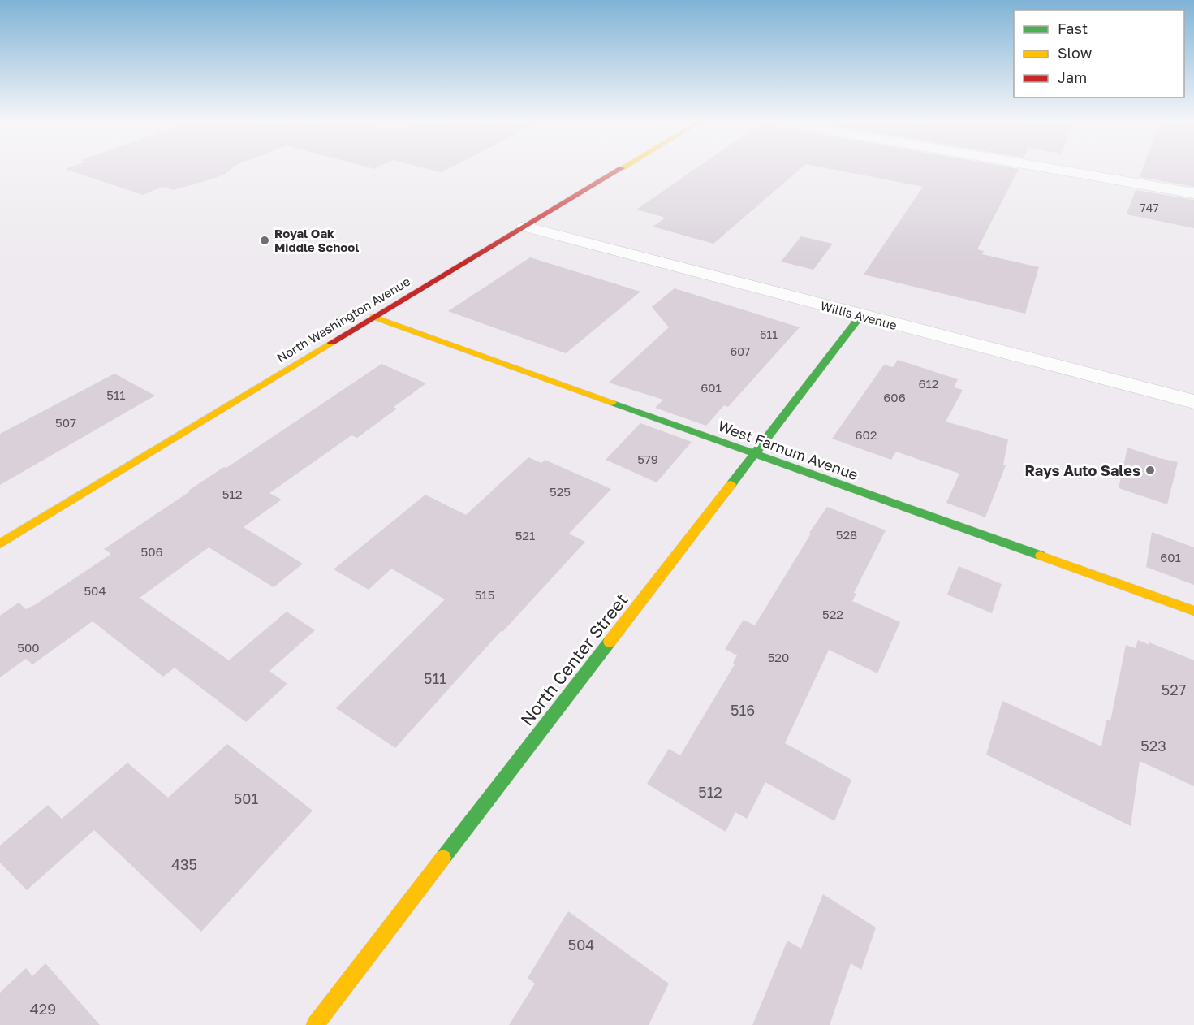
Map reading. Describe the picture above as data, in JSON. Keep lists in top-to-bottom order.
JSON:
{
  "streets": {
    "street": [
      "Willis Avenue",
      "North Washington Avenue",
      "West Farnum Avenue",
      "North Center Street"
    ]
  },
  "crossings": [
    ["Willis Avenue", "North Washington Avenue"],
    ["Willis Avenue", "North Center Street"],
    ["North Washington Avenue", "West Farnum Avenue"],
    ["West Farnum Avenue", "North Center Street"]
  ],
  "places": ["Royal Oak Middle School", "Rays Auto Sales"],
  "house_numbers": [
    "747",
    "611",
    "607",
    "612",
    "601",
    "511",
    "606",
    "507",
    "602",
    "579",
    "525",
    "512",
    "528",
    "521",
    "506",
    "601",
    "504",
    "515",
    "522",
    "500",
    "520",
    "511",
    "527",
    "516",
    "523",
    "512",
    "501",
    "435",
    "504",
    "429"
  ],
  "legend": ["Fast", "Slow", "Jam"]
}
